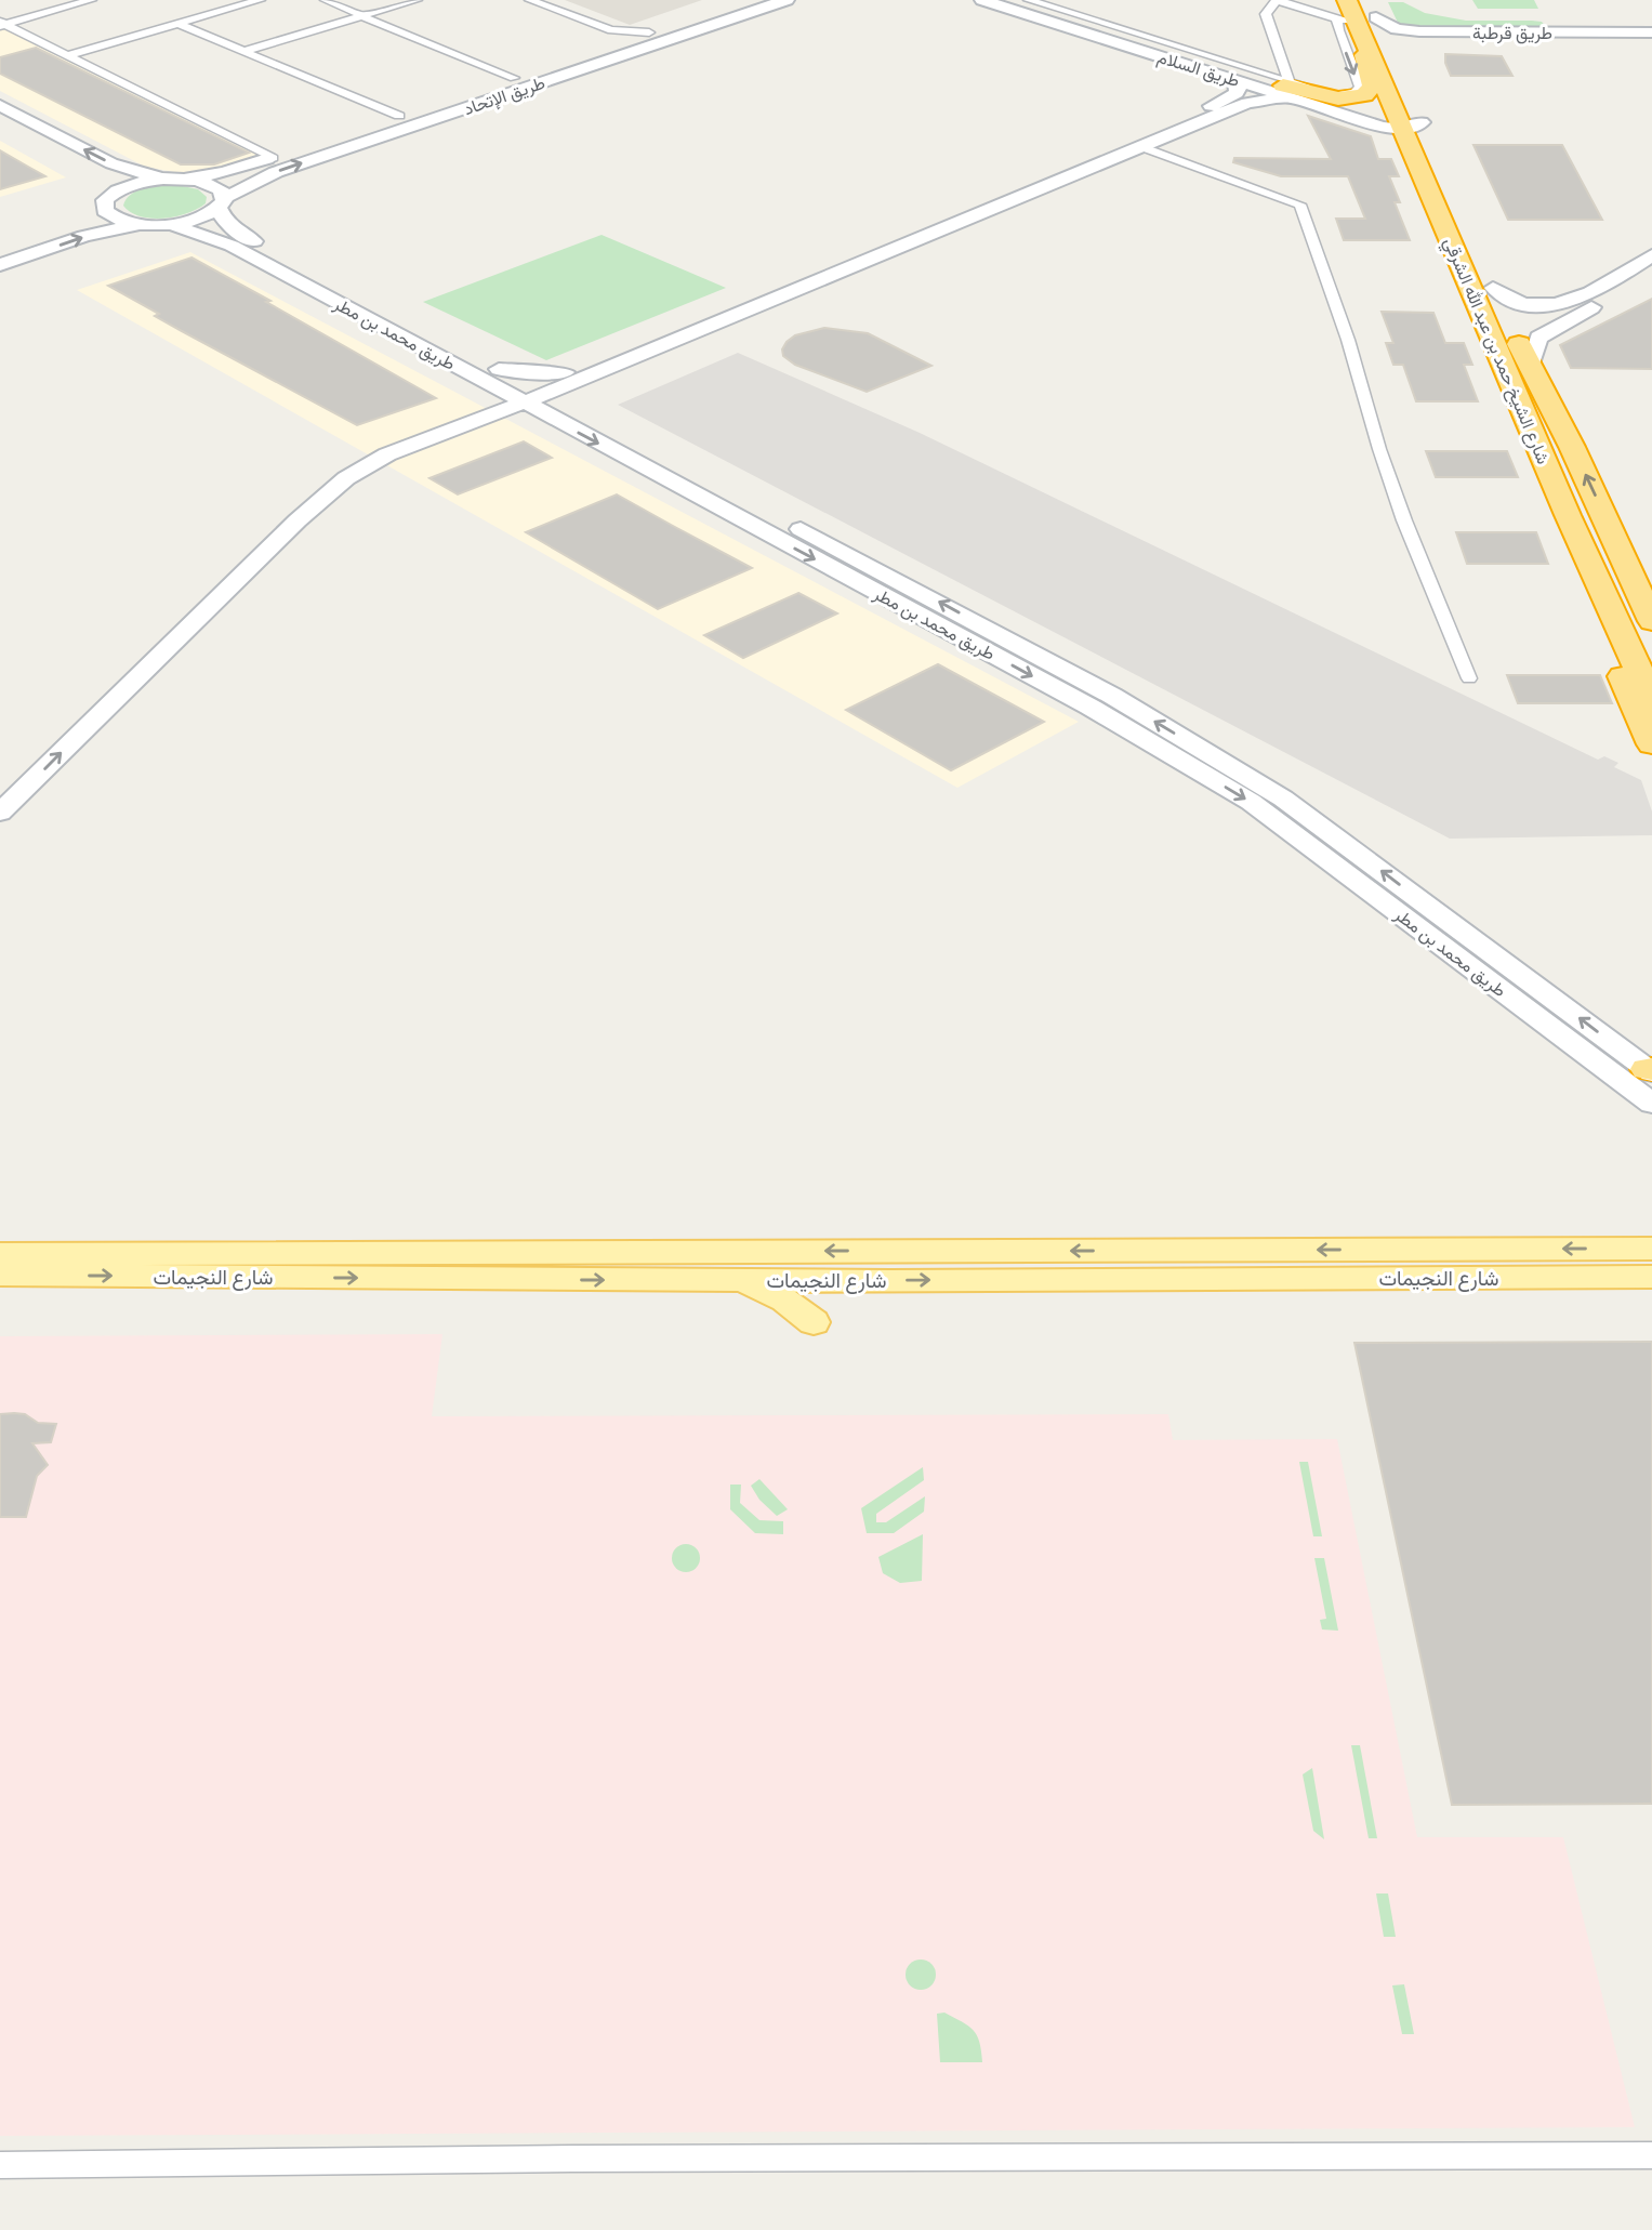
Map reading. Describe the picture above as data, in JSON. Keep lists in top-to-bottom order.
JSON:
{
  "streets": {
    "highway": ["شارع الشيخ حمد بن عبد الله الشرقي"],
    "main road": ["شارع النجيمات"],
    "street": [
      "طريق قرطبة",
      "طريق السلام",
      "طريق اﻹتحاد",
      "طريق محمد بن مطر"
    ]
  },
  "crossings": [
    ["طريق قرطبة", "شارع الشيخ حمد بن عبد الله الشرقي"],
    ["طريق السلام", "شارع الشيخ حمد بن عبد الله الشرقي"],
    ["طريق اﻹتحاد", "طريق محمد بن مطر"]
  ]
}
